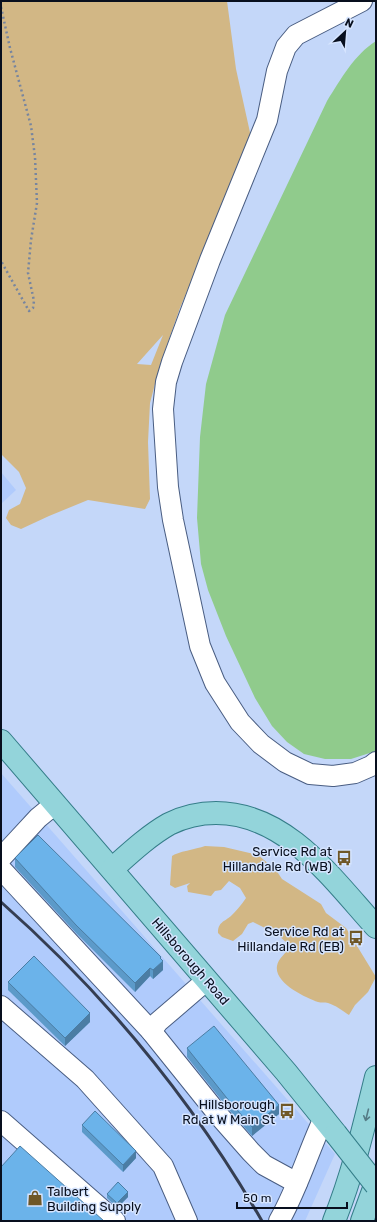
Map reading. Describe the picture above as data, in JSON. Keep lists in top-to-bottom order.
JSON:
{
  "streets": {
    "main road": ["Hillsborough Road"]
  },
  "places": {
    "bus stop": ["Service Rd at Hillandale Rd (WB)", "Service Rd at Hillandale Rd (EB)", "Hillsborough Rd at W Main St"],
    "shop": ["Talbert Building Supply"]
  },
  "scale_bar": "50 m",
  "north": "top right"
}
